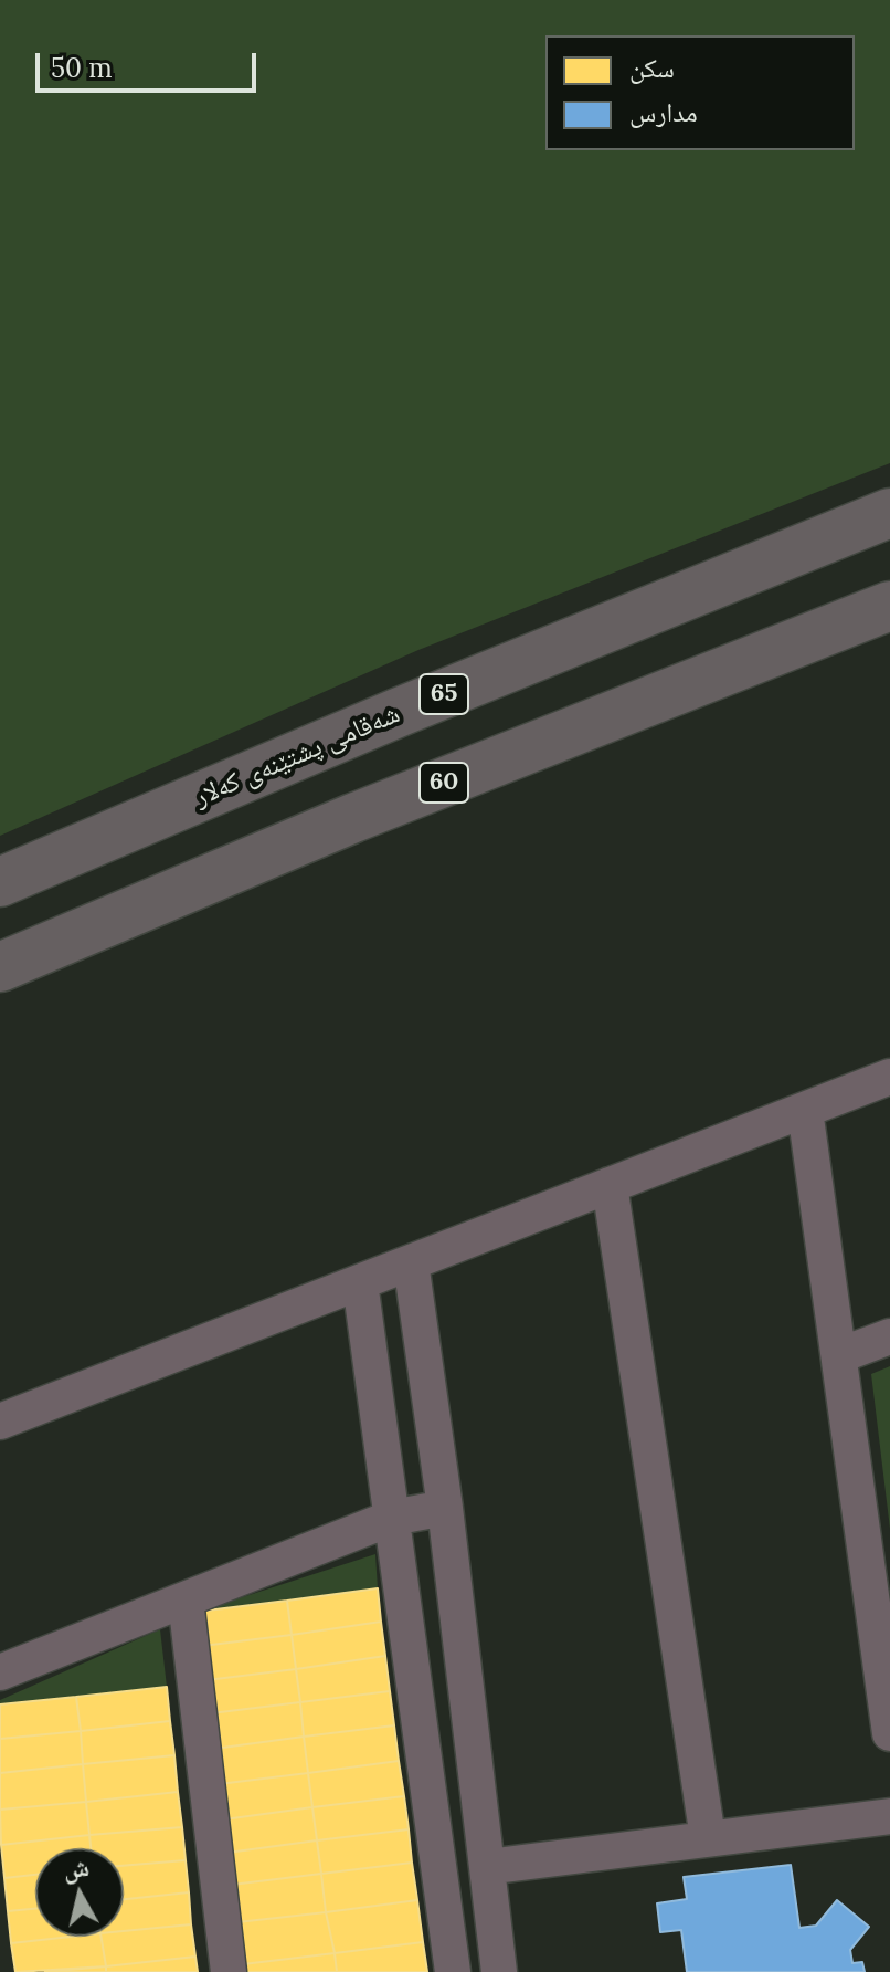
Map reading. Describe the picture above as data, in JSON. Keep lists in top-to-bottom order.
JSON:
{
  "streets": {
    "highway": ["65", "شەقامی پشتێنەی کەلار", "60"]
  },
  "legend": ["سكن", "مدارس"],
  "scale_bar": "50 m",
  "north": "top"
}
